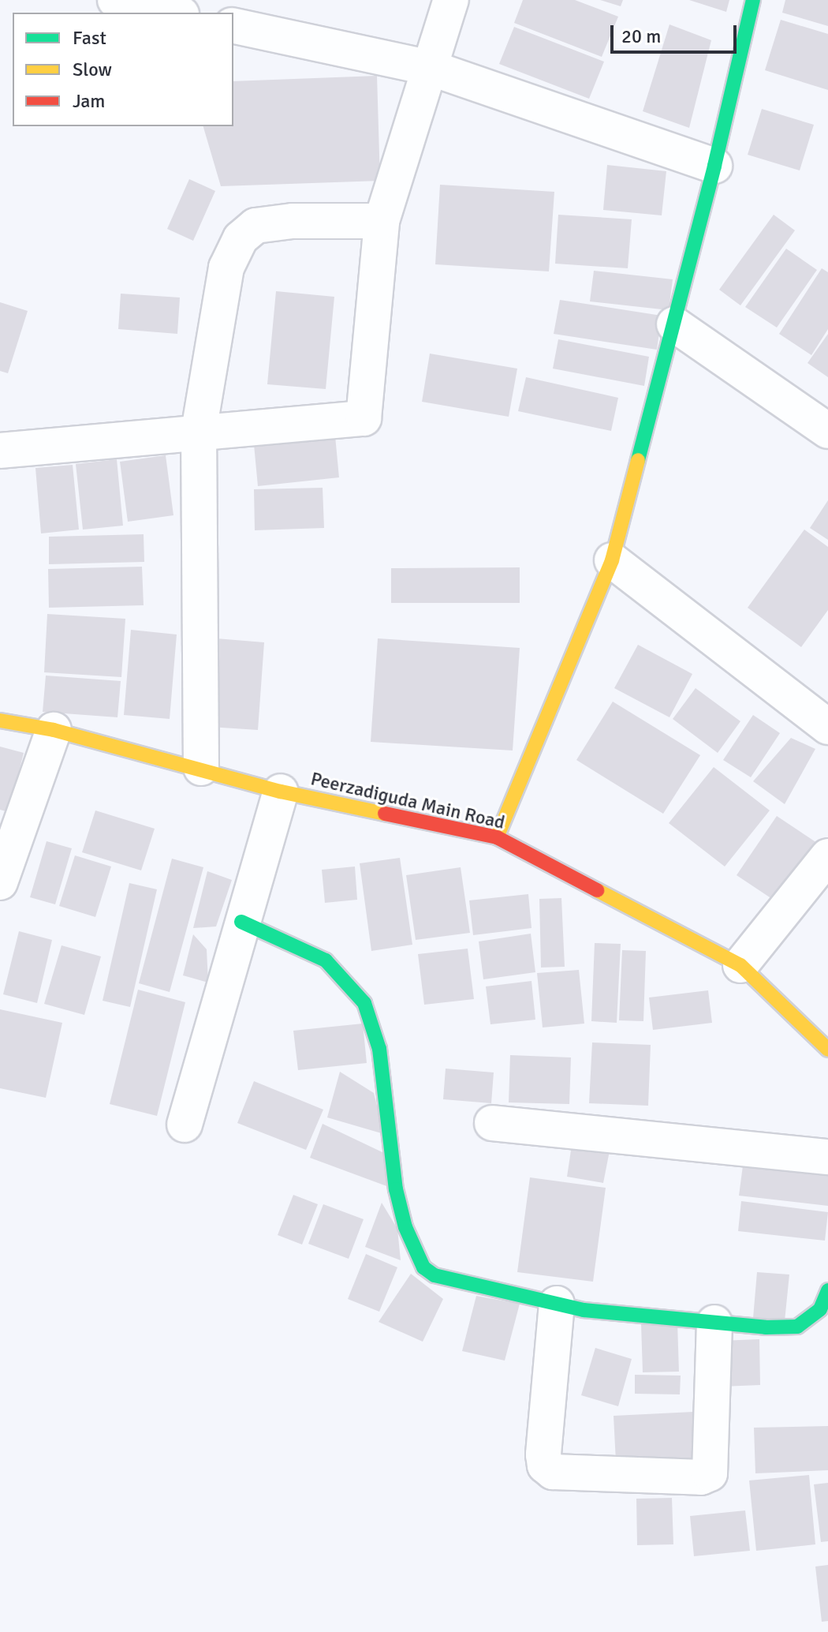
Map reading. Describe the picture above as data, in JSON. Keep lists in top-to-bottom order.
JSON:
{
  "streets": {
    "street": ["Peerzadiguda Main Road"]
  },
  "legend": ["Fast", "Slow", "Jam"],
  "scale_bar": "20 m"
}
